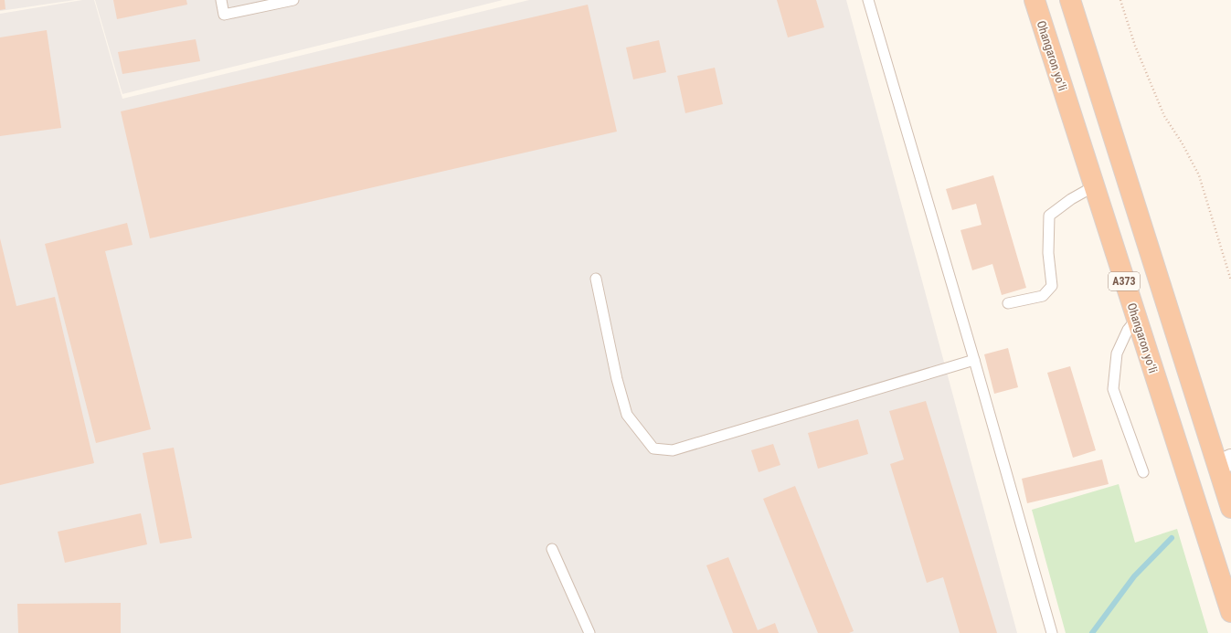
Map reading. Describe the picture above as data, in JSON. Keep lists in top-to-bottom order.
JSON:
{
  "streets": {
    "highway": ["Ohangaron yoʻli", "A373"]
  }
}
